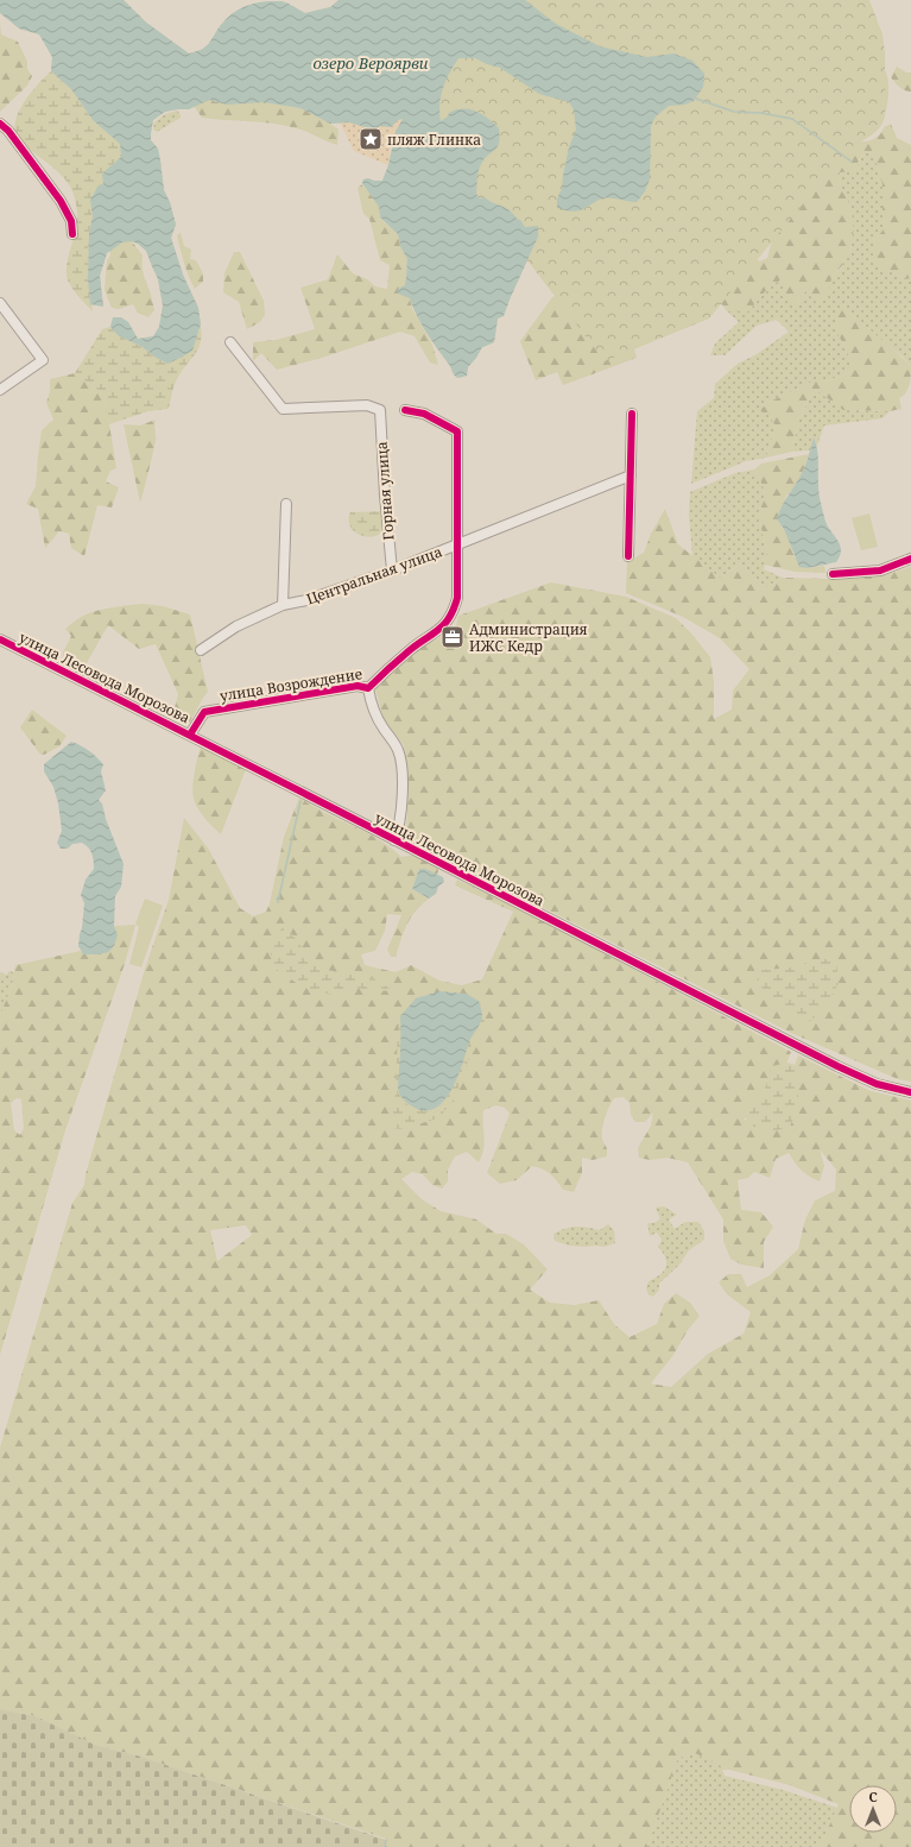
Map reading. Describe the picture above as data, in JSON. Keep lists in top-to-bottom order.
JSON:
{
  "streets": {
    "street": [
      "Горная улица",
      "Центральная улица",
      "улица Лесовода Морозова",
      "улица Возрождение"
    ]
  },
  "crossings": [
    ["Горная улица", "Центральная улица"],
    ["Центральная улица", "улица Возрождение"],
    ["улица Лесовода Морозова", "улица Возрождение"]
  ],
  "water": ["озеро Вероярви"],
  "places": {
    "place": ["пляж Глинка"],
    "office": ["Администрация ИЖС Кедр"]
  },
  "north": "top"
}
